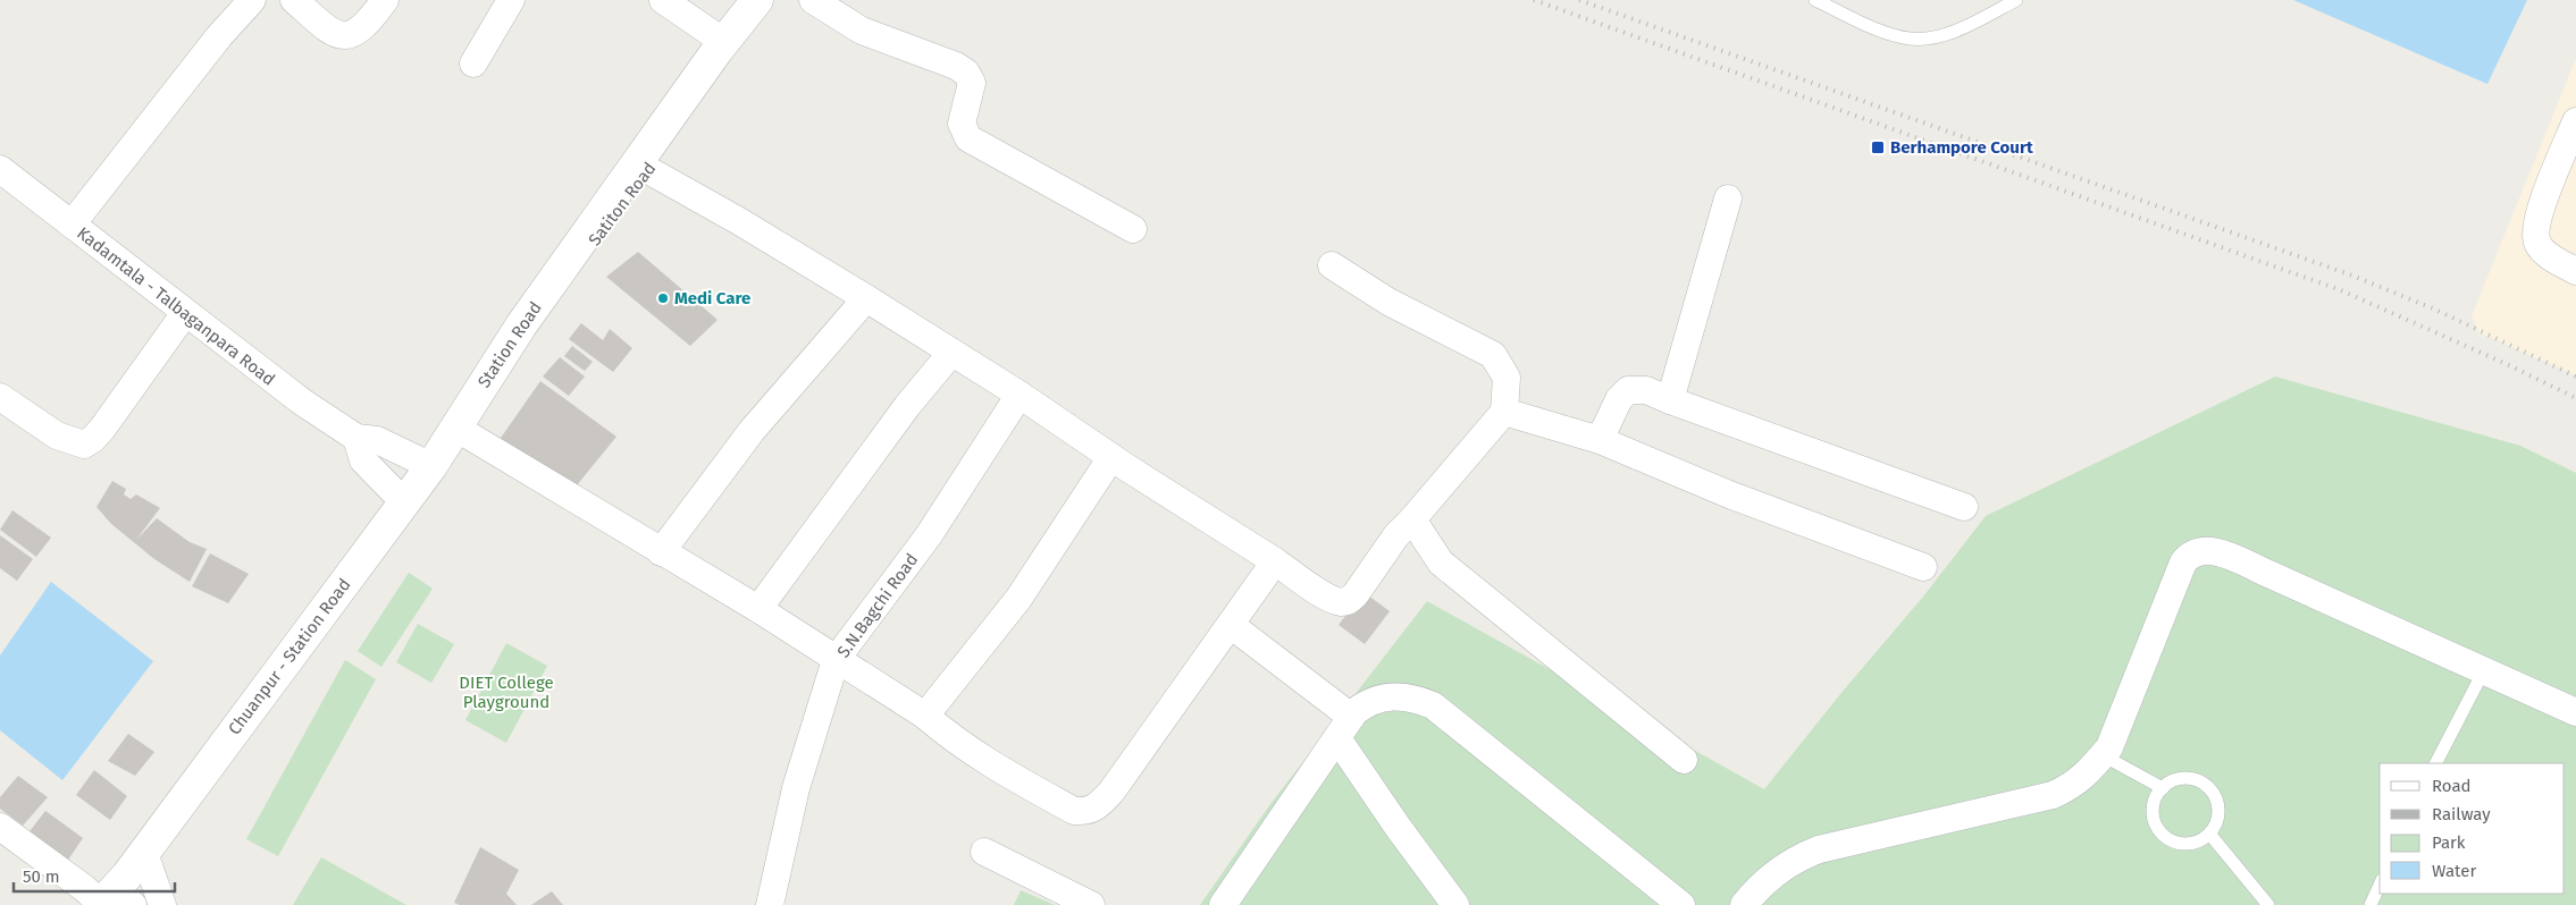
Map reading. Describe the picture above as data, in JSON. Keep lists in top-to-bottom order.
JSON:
{
  "streets": {
    "street": [
      "Satiton Road",
      "Kadamtala - Talbaganpara Road",
      "Station Road",
      "S.N.Bagchi Road",
      "Chuanpur - Station Road"
    ]
  },
  "crossings": [
    ["Satiton Road", "Station Road"],
    ["Satiton Road", "Chuanpur - Station Road"],
    ["Kadamtala - Talbaganpara Road", "Chuanpur - Station Road"],
    ["Station Road", "Chuanpur - Station Road"]
  ],
  "parks": ["DIET College Playground"],
  "places": {
    "transit": ["Berhampore Court"],
    "other": ["Medi Care"]
  },
  "legend": [
    "Road",
    "Railway",
    "Park",
    "Water"
  ],
  "scale_bar": "50 m"
}
